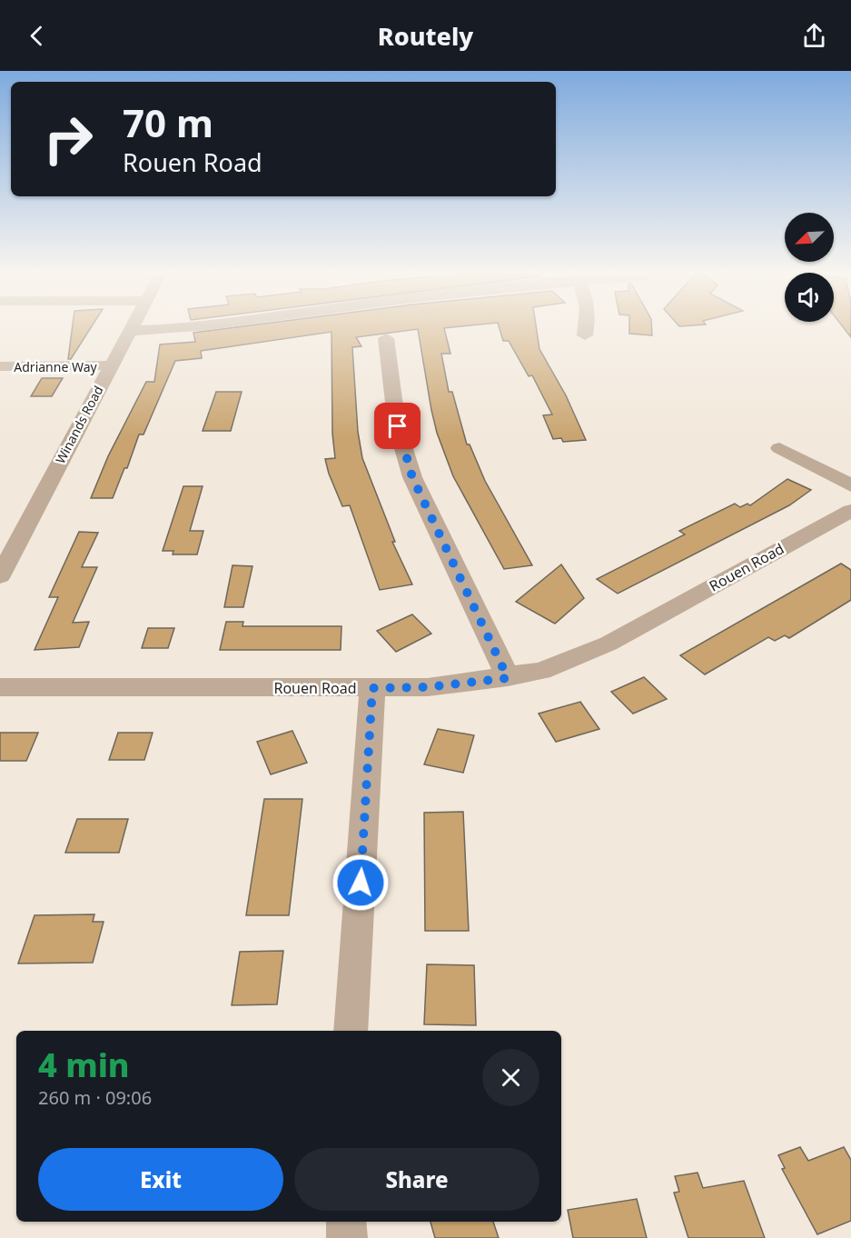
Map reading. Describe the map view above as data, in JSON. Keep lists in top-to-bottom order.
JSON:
{
  "streets": {
    "street": ["Adrianne Way", "Winands Road", "Rouen Road"]
  },
  "crossings": [
    ["Adrianne Way", "Winands Road"]
  ],
  "north": "bottom left",
  "page": {
    "header": "Routely",
    "turn": ["70 m", "Rouen Road"],
    "heading": ["4 min", "260 m · 09:06"],
    "buttons": ["Exit", "Share"]
  }
}
